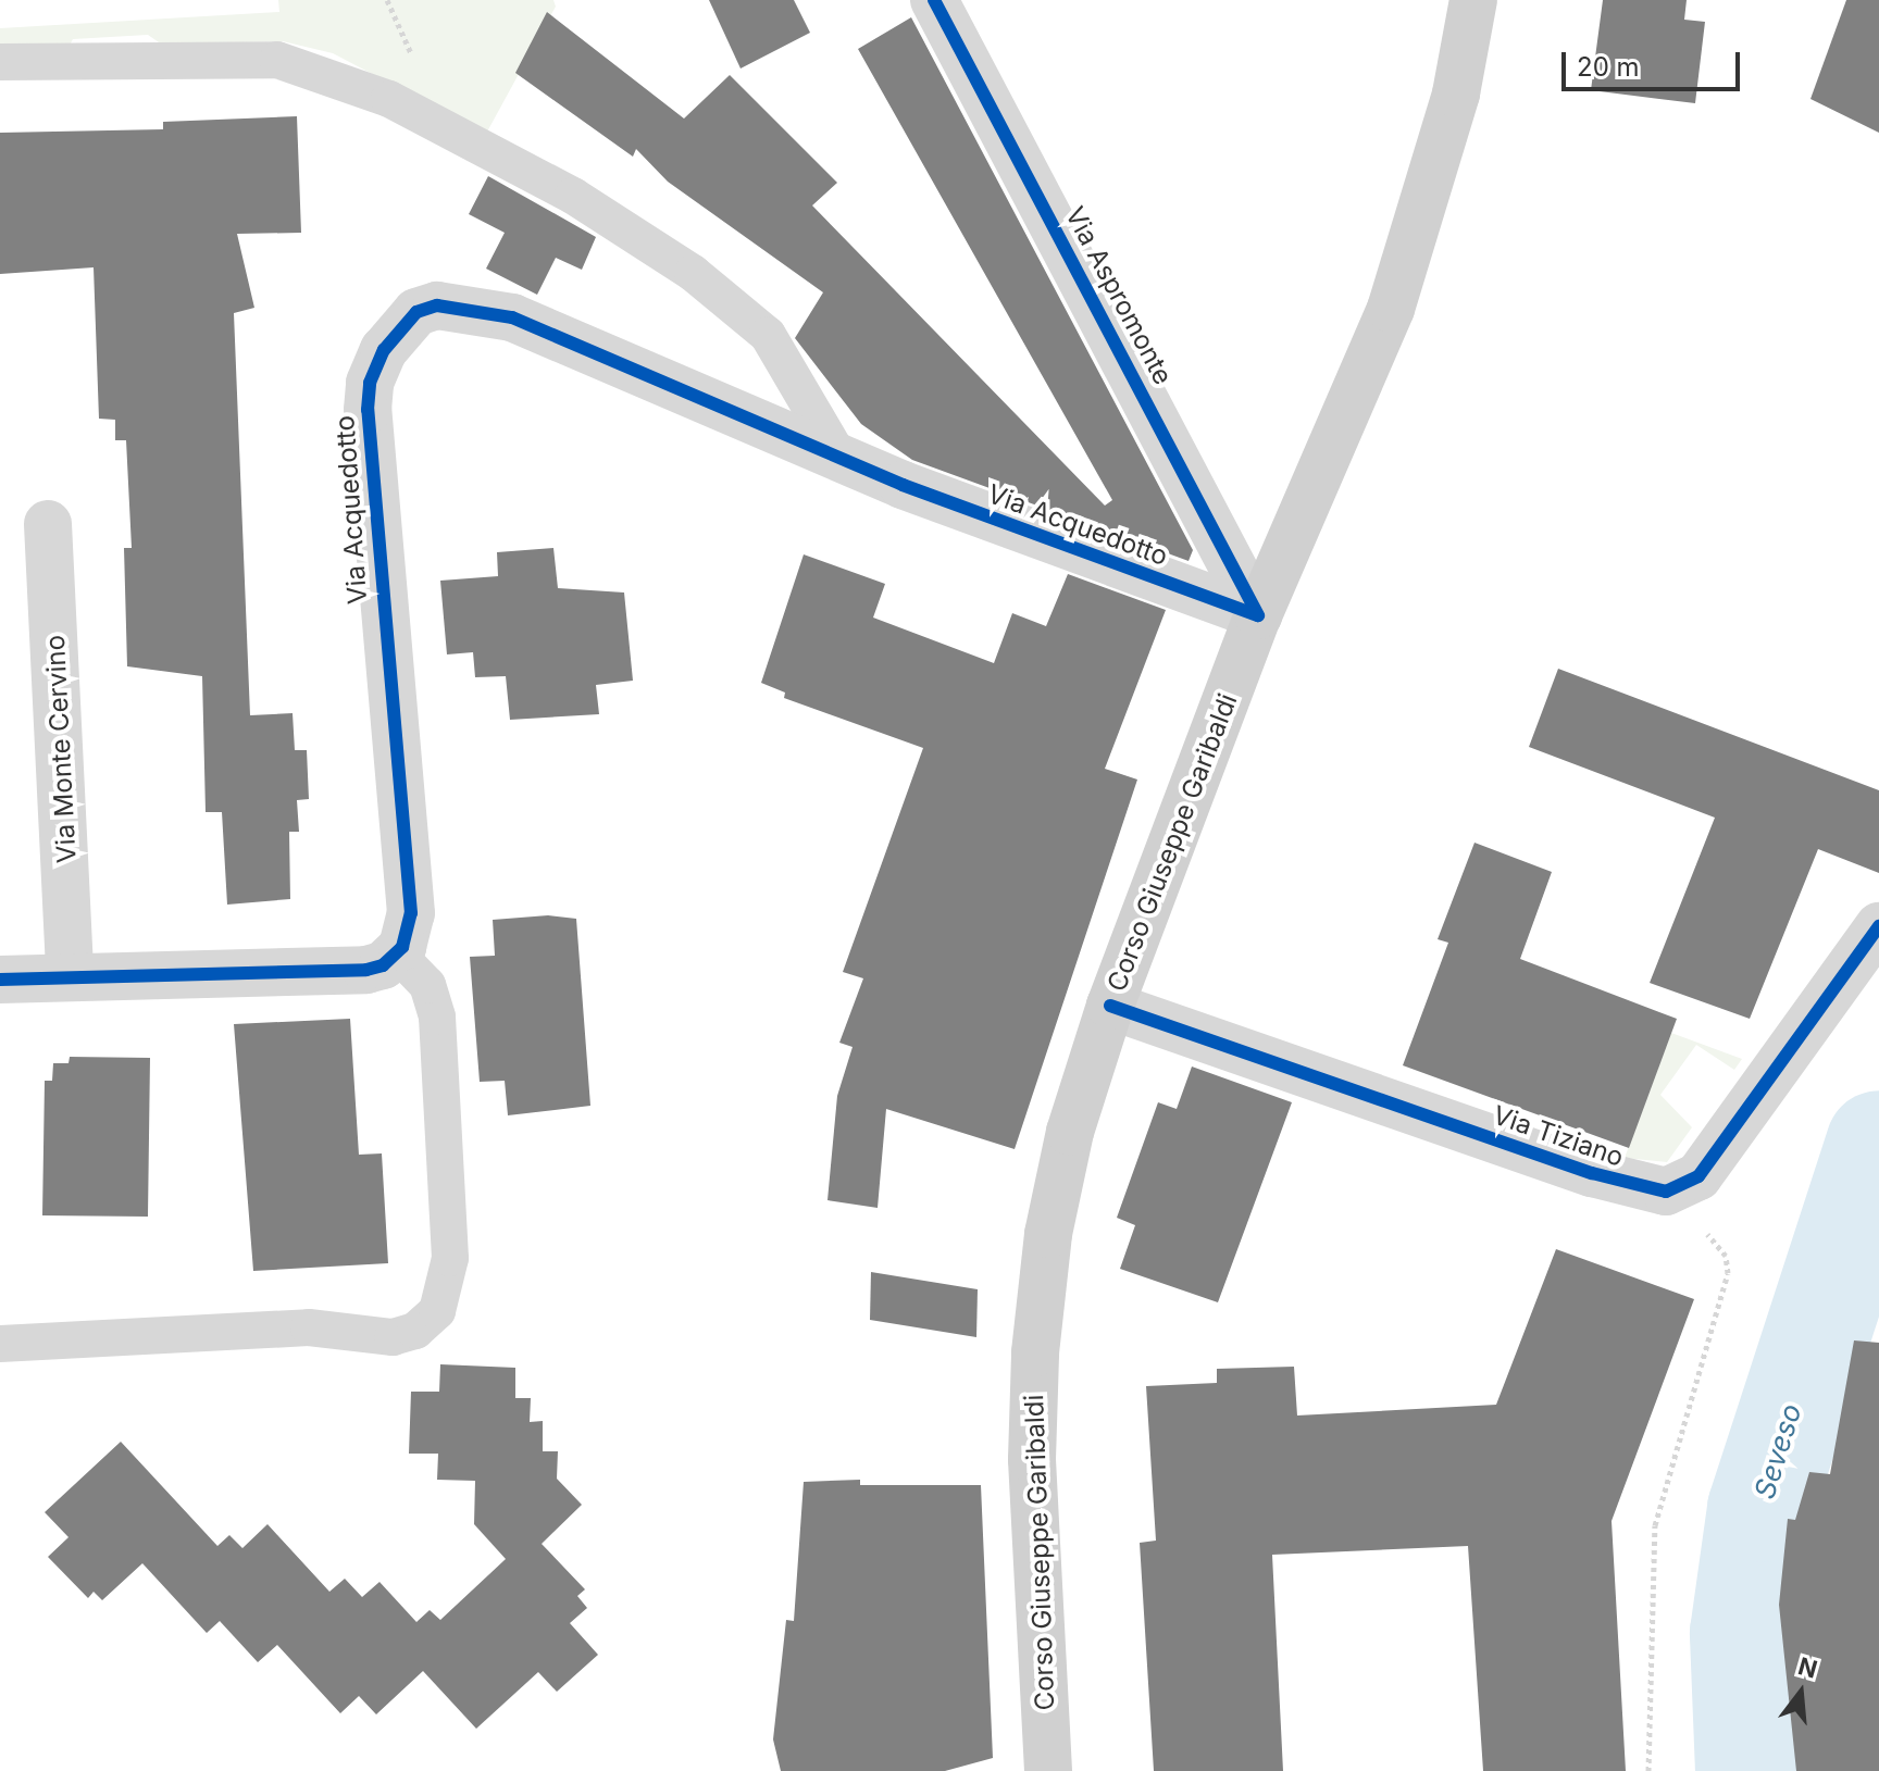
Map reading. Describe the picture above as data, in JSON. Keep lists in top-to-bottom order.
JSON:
{
  "streets": {
    "main road": ["Corso Giuseppe Garibaldi"],
    "street": [
      "Via Aspromonte",
      "Via Acquedotto",
      "Via Monte Cervino",
      "Via Tiziano"
    ]
  },
  "crossings": [
    ["Via Aspromonte", "Via Acquedotto"],
    ["Via Aspromonte", "Corso Giuseppe Garibaldi"],
    ["Via Acquedotto", "Corso Giuseppe Garibaldi"],
    ["Corso Giuseppe Garibaldi", "Via Tiziano"]
  ],
  "water": ["Seveso"],
  "scale_bar": "20 m",
  "north": "top"
}
